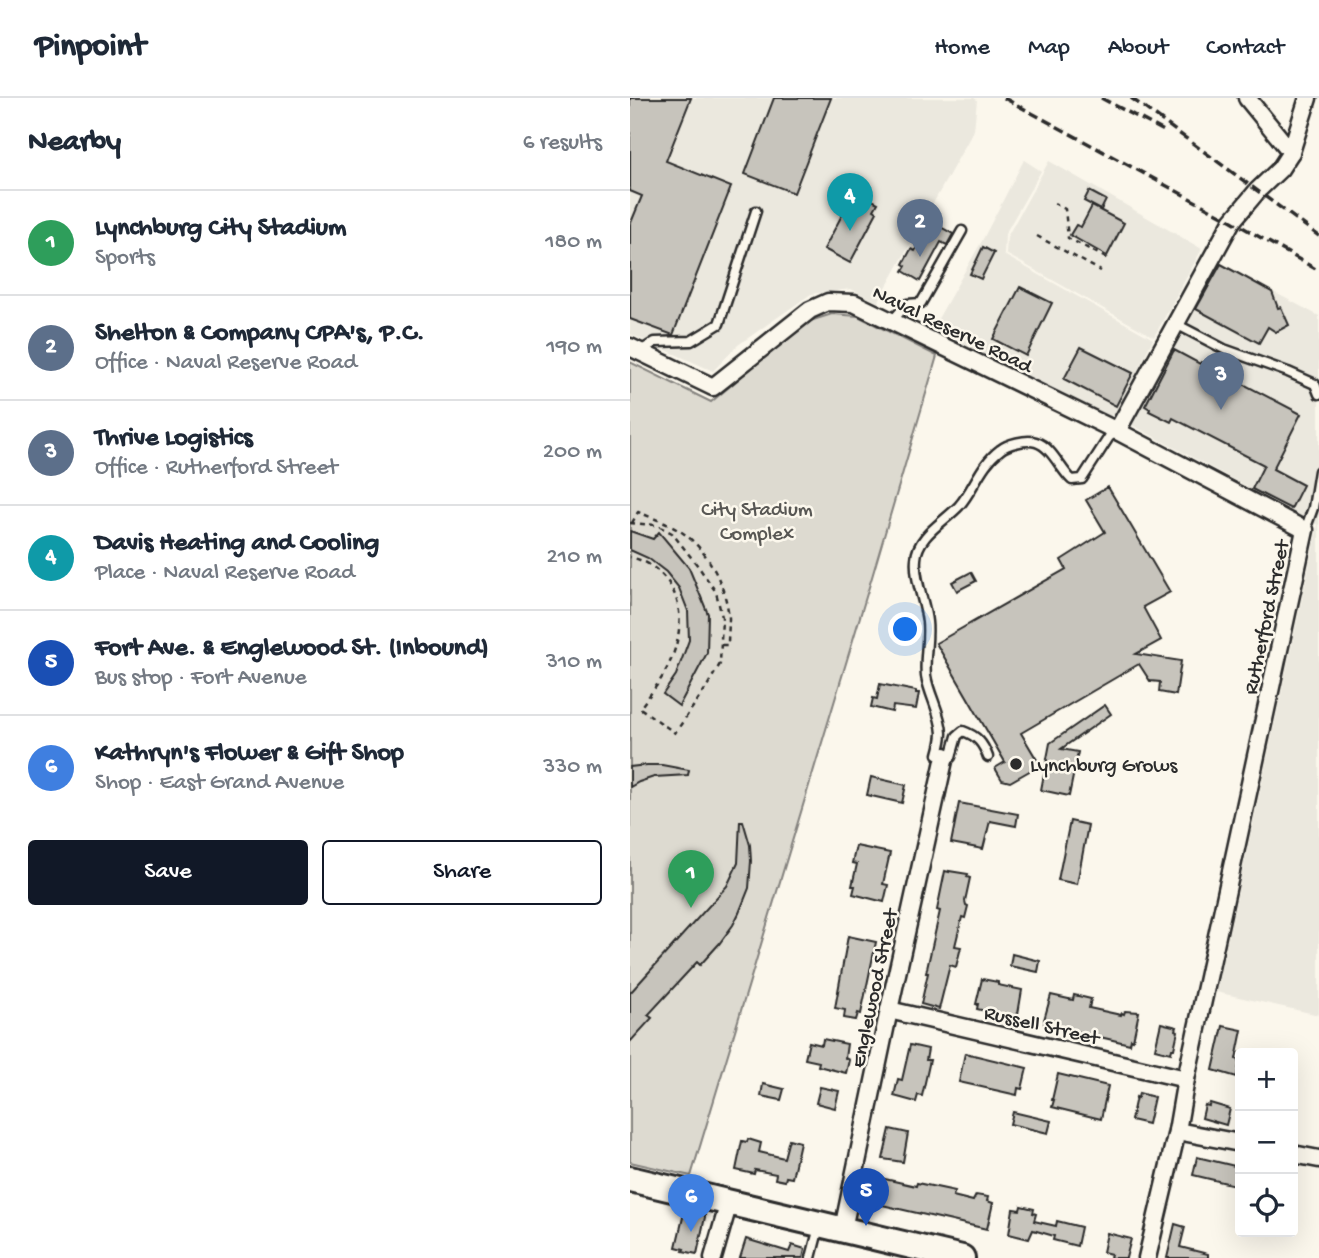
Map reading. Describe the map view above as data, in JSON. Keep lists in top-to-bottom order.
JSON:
{
  "streets": {
    "street": [
      "Naval Reserve Road",
      "Rutherford Street",
      "Englewood Street",
      "Russell Street"
    ]
  },
  "crossings": [
    ["Naval Reserve Road", "Rutherford Street"],
    ["Rutherford Street", "Russell Street"],
    ["Englewood Street", "Russell Street"]
  ],
  "parks": ["City Stadium Complex"],
  "places": ["Lynchburg Grows"],
  "page": {
    "header": "Pinpoint",
    "nav": [
      "Home",
      "Map",
      "About",
      "Contact"
    ],
    "heading": ["Nearby", "6 results"],
    "pins": [
      "4",
      "2",
      "3",
      "1",
      "5",
      "6"
    ],
    "list": [
      {
        "mark": "1",
        "name": "Lynchburg City Stadium",
        "note": "Sports",
        "value": "180 m"
      },
      {
        "mark": "2",
        "name": "Shelton & Company CPA's, P.C.",
        "note": "Office · Naval Reserve Road",
        "value": "190 m"
      },
      {
        "mark": "3",
        "name": "Thrive Logistics",
        "note": "Office · Rutherford Street",
        "value": "200 m"
      },
      {
        "mark": "4",
        "name": "Davis Heating and Cooling",
        "note": "Place · Naval Reserve Road",
        "value": "210 m"
      },
      {
        "mark": "5",
        "name": "Fort Ave. & Englewood St. (Inbound)",
        "note": "Bus stop · Fort Avenue",
        "value": "310 m"
      },
      {
        "mark": "6",
        "name": "Kathryn's Flower & Gift Shop",
        "note": "Shop · East Grand Avenue",
        "value": "330 m"
      }
    ],
    "buttons": ["Save", "Share"],
    "map_buttons": ["+", "−"]
  }
}
